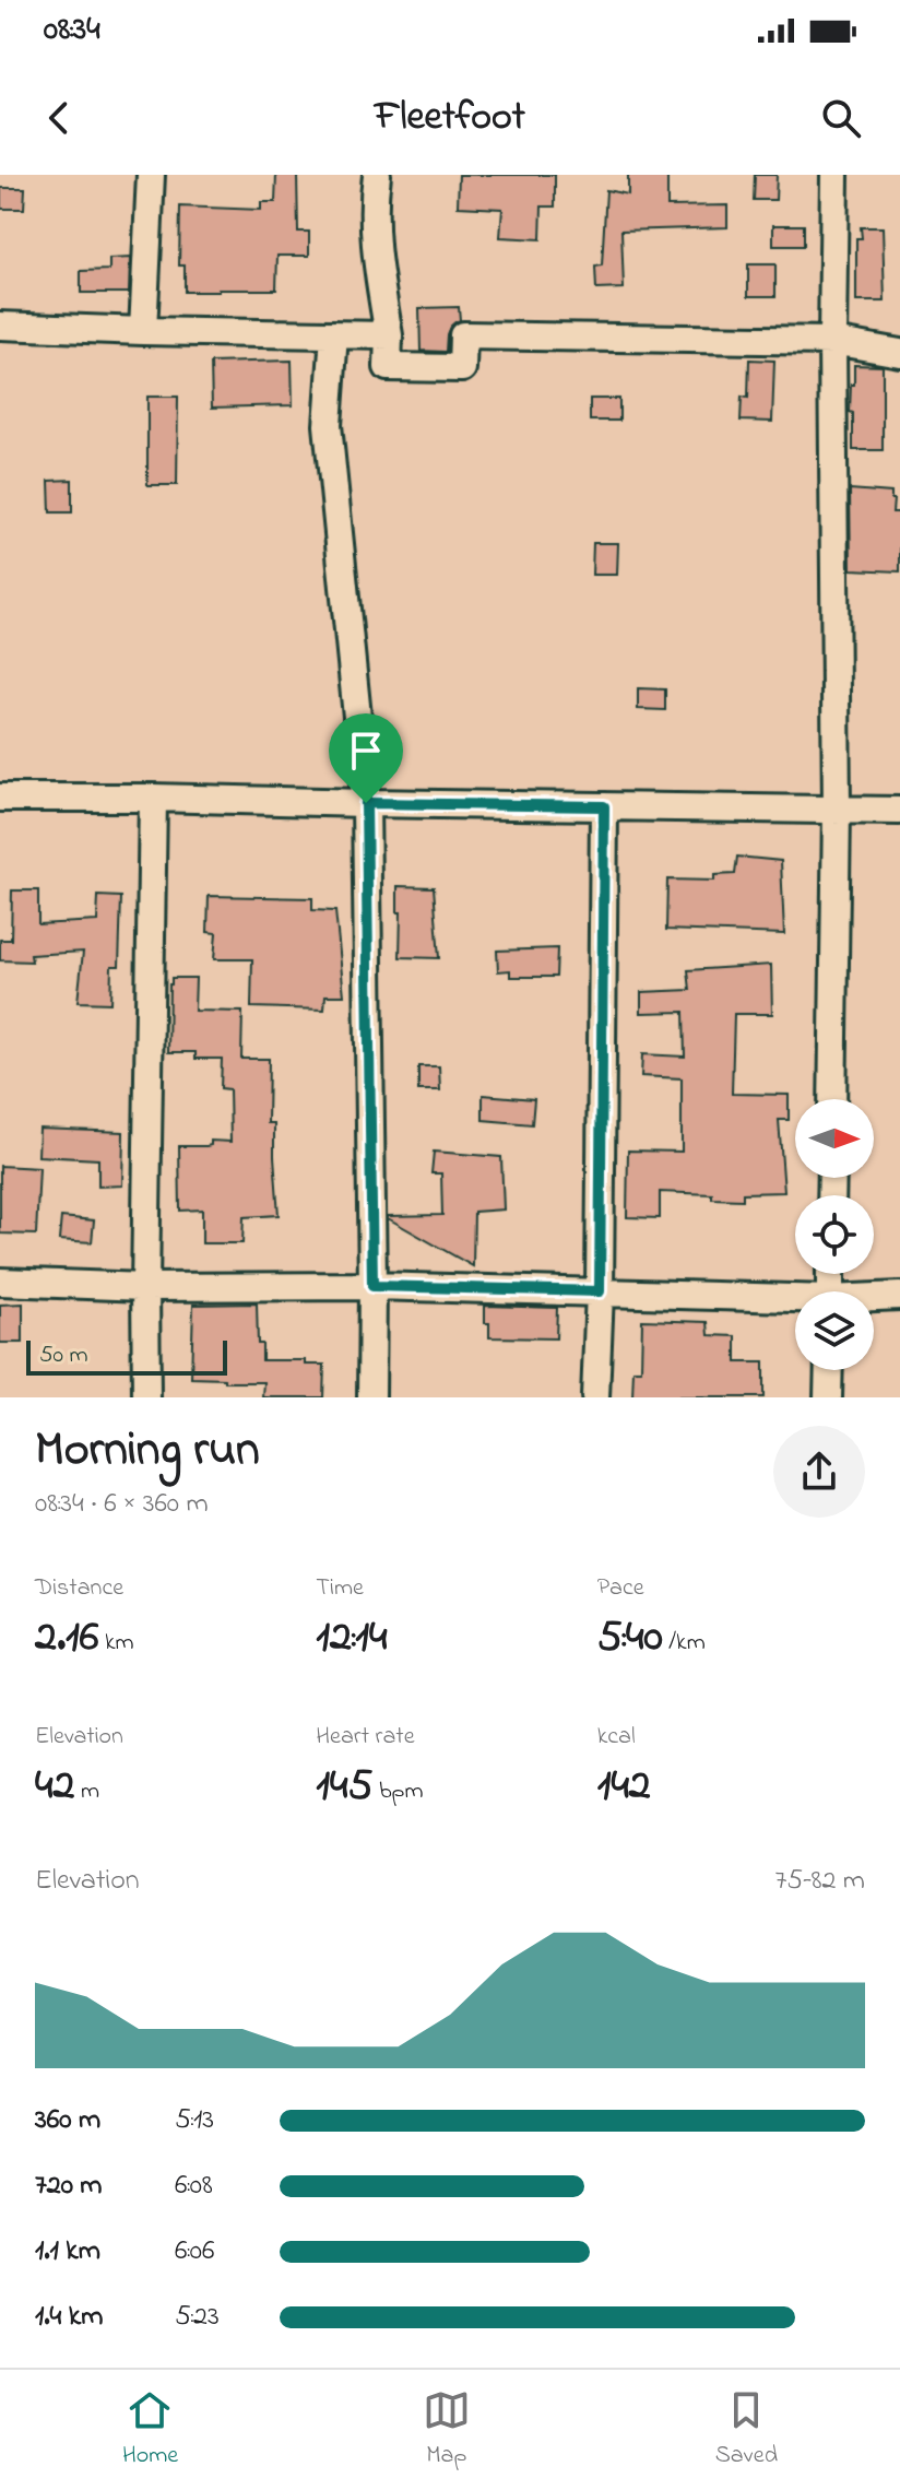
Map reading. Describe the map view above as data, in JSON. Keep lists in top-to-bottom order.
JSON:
{
  "scale_bar": "50 m",
  "north": "right",
  "page": {
    "status": "08:34",
    "header": "Fleetfoot",
    "scale": "50 m",
    "heading": ["Morning run", "08:34 · 6 × 360 m"],
    "stats": [
      ["Distance", "2.16 km"],
      ["Time", "12:14"],
      ["Pace", "5:40 /km"],
      ["Elevation", "42 m"],
      ["Heart rate", "145 bpm"],
      ["kcal", "142"]
    ],
    "chart": ["Elevation", "75–82 m"],
    "list": [
      {
        "name": "360 m",
        "note": "5:13"
      },
      {
        "name": "720 m",
        "note": "6:08"
      },
      {
        "name": "1.1 km",
        "note": "6:06"
      },
      {
        "name": "1.4 km",
        "note": "5:23"
      }
    ],
    "tabs": ["Home", "Map", "Saved"]
  }
}
